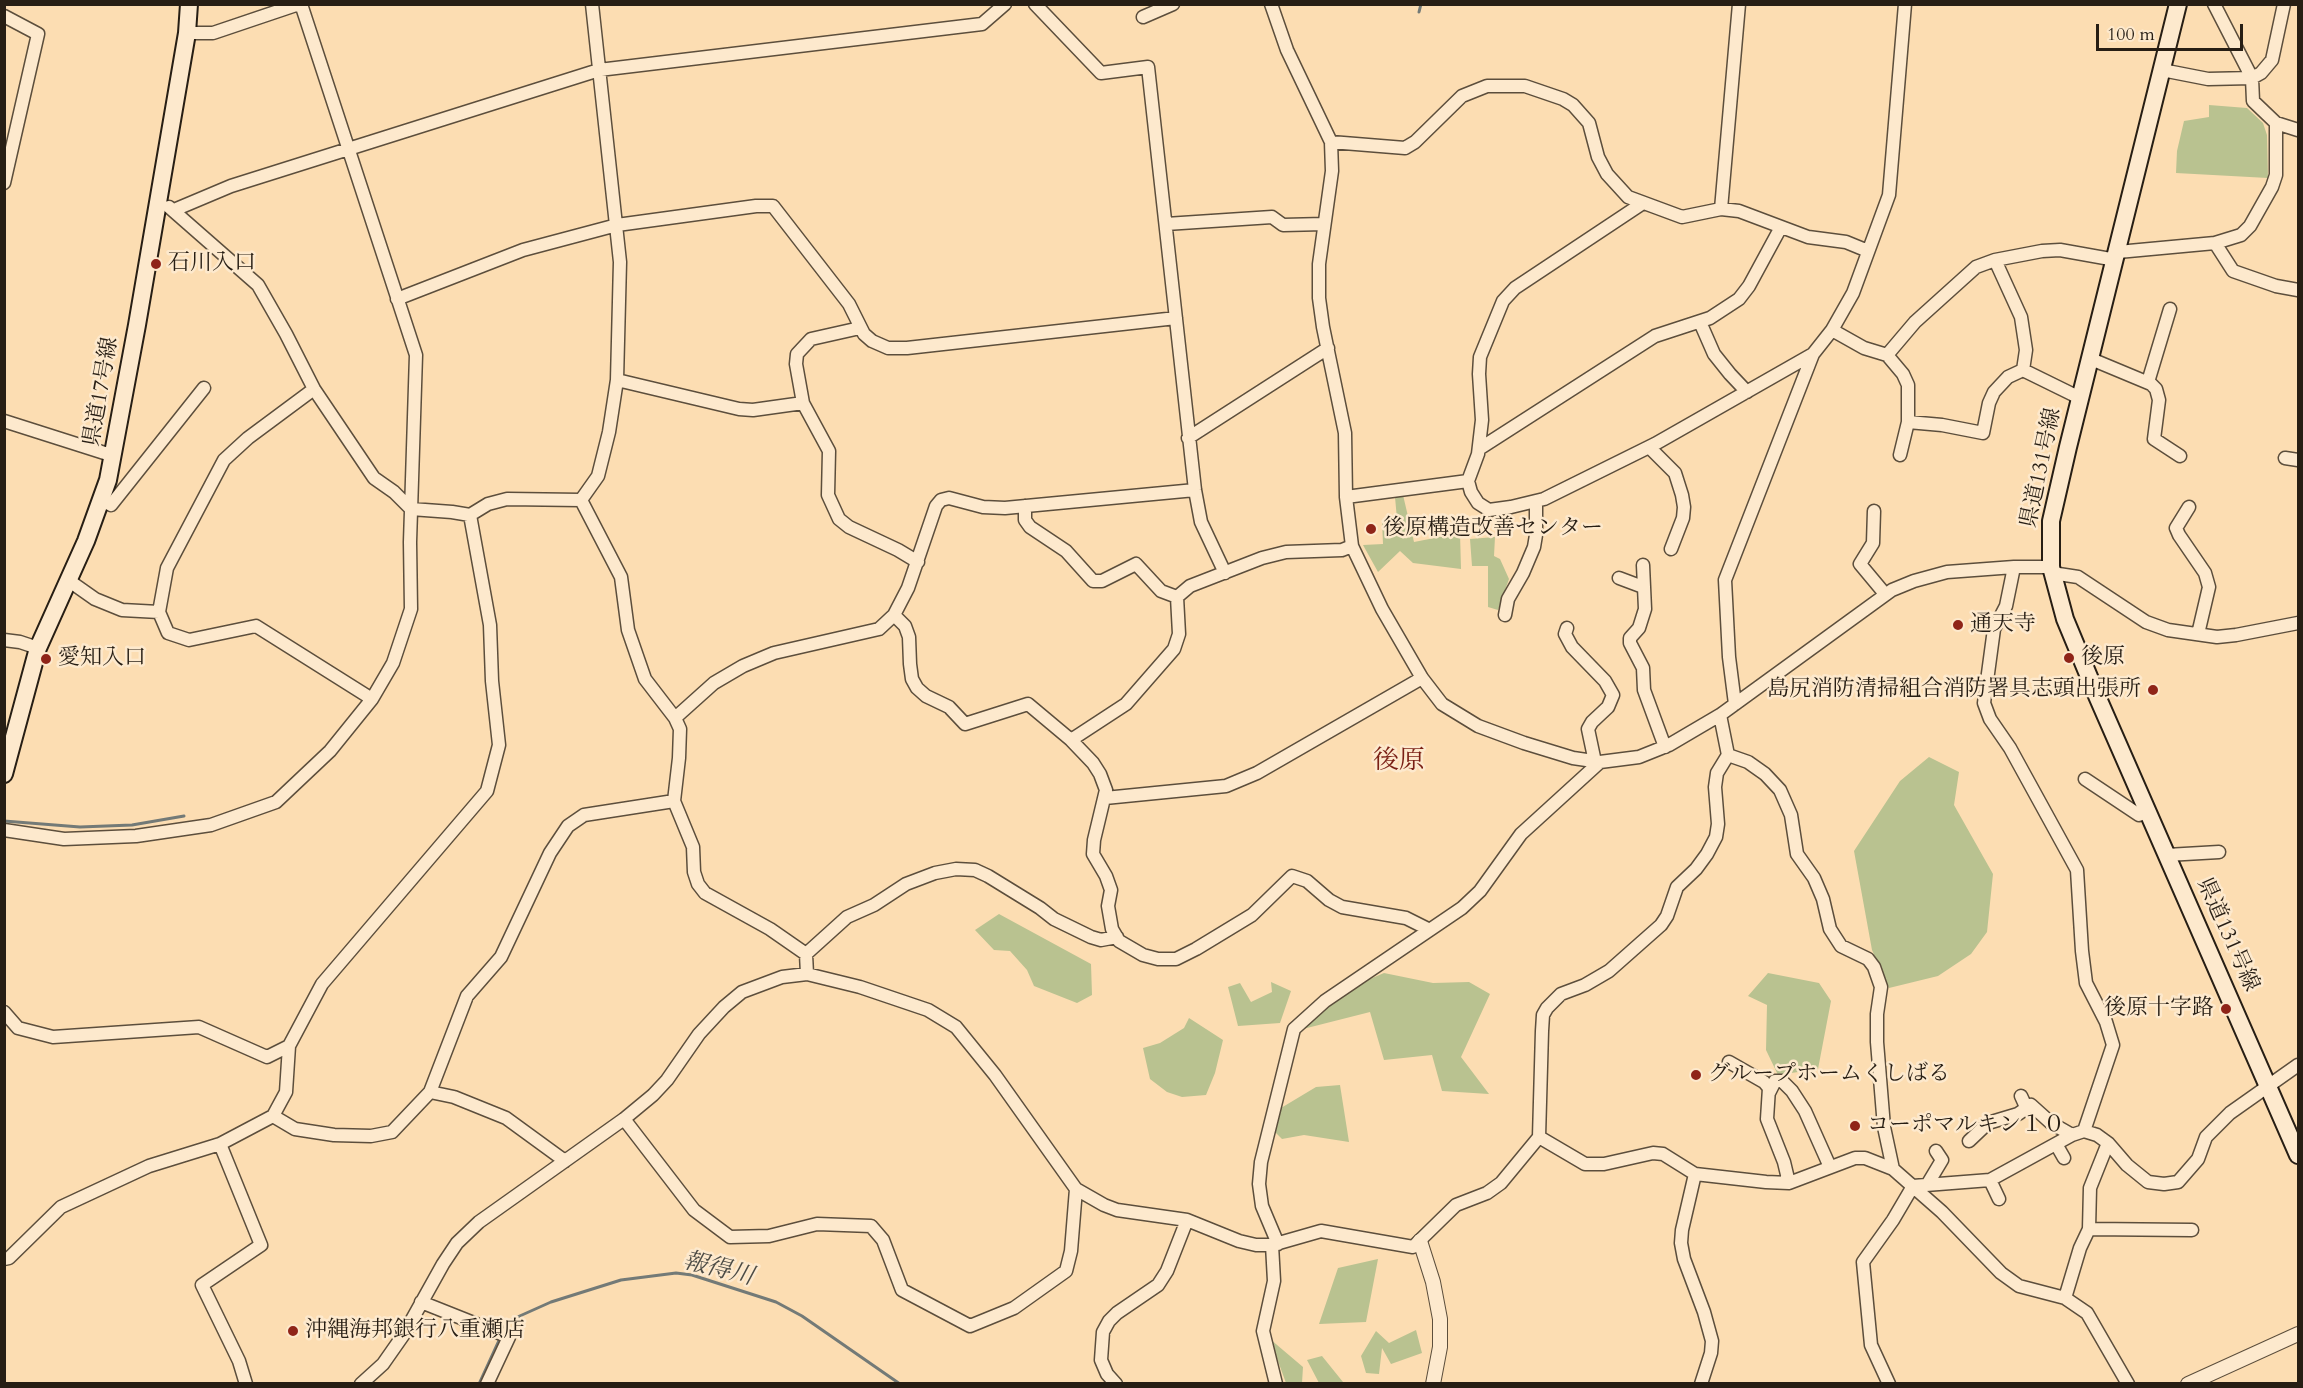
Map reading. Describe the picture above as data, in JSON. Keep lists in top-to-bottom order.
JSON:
{
  "streets": {
    "main road": ["県道17号線", "県道131号線"]
  },
  "districts": ["後原"],
  "water": ["報得川"],
  "places": [
    "石川入口",
    "後原構造改善センター",
    "通天寺",
    "後原",
    "愛知入口",
    "島尻消防清掃組合消防署具志頭出張所",
    "後原十字路",
    "グループホームくしばる",
    "コーポマルキン１０",
    "沖縄海邦銀行八重瀬店"
  ],
  "scale_bar": "100 m"
}
